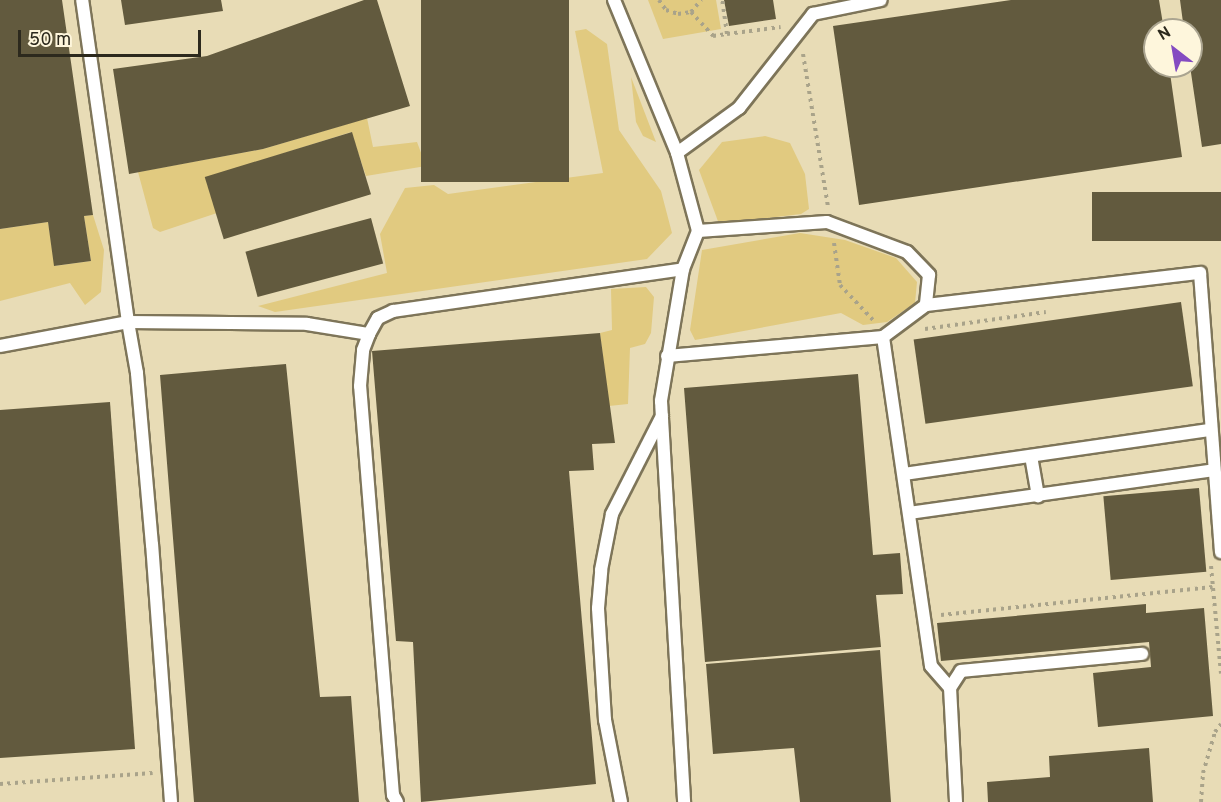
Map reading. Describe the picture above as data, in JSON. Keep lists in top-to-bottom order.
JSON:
{
  "scale_bar": "50 m",
  "north": "top left"
}
